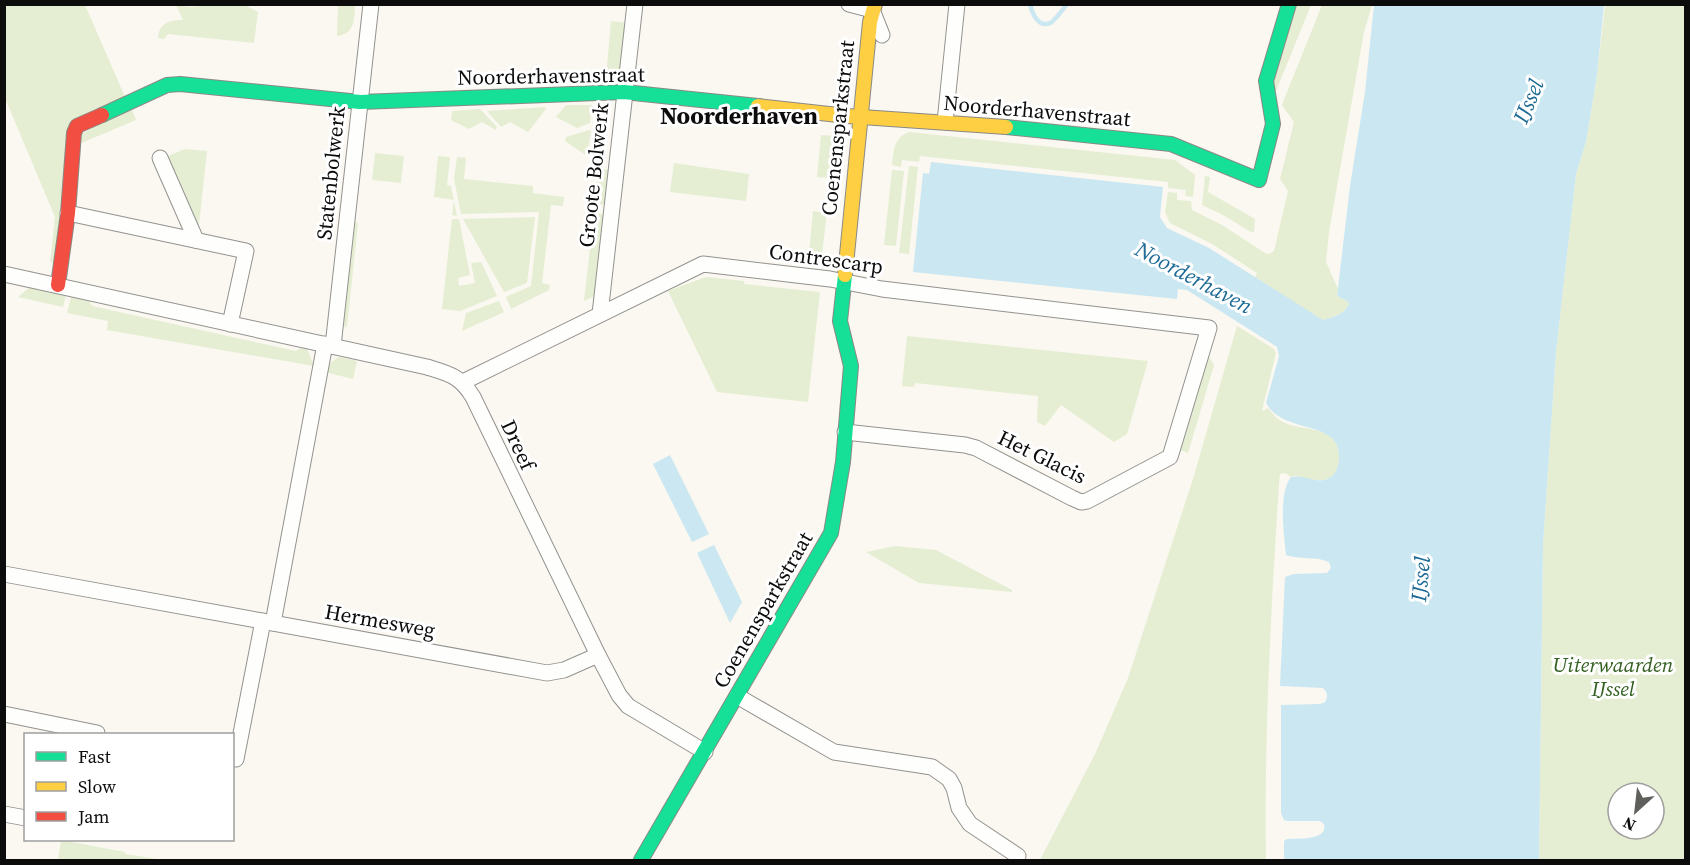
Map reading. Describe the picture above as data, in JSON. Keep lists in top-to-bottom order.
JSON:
{
  "streets": {
    "street": [
      "Noorderhavenstraat",
      "Coenensparkstraat",
      "Statenbolwerk",
      "Groote Bolwerk",
      "Contrescarp",
      "Dreef",
      "Het Glacis",
      "Hermesweg"
    ]
  },
  "crossings": [
    ["Noorderhavenstraat", "Coenensparkstraat"],
    ["Noorderhavenstraat", "Statenbolwerk"],
    ["Noorderhavenstraat", "Groote Bolwerk"],
    ["Coenensparkstraat", "Contrescarp"],
    ["Coenensparkstraat", "Het Glacis"],
    ["Groote Bolwerk", "Contrescarp"],
    ["Contrescarp", "Dreef"],
    ["Contrescarp", "Het Glacis"],
    ["Dreef", "Hermesweg"]
  ],
  "districts": ["Noorderhaven"],
  "water": ["IJssel", "Noorderhaven"],
  "parks": ["Uiterwaarden IJssel"],
  "legend": ["Fast", "Slow", "Jam"],
  "north": "bottom left"
}
